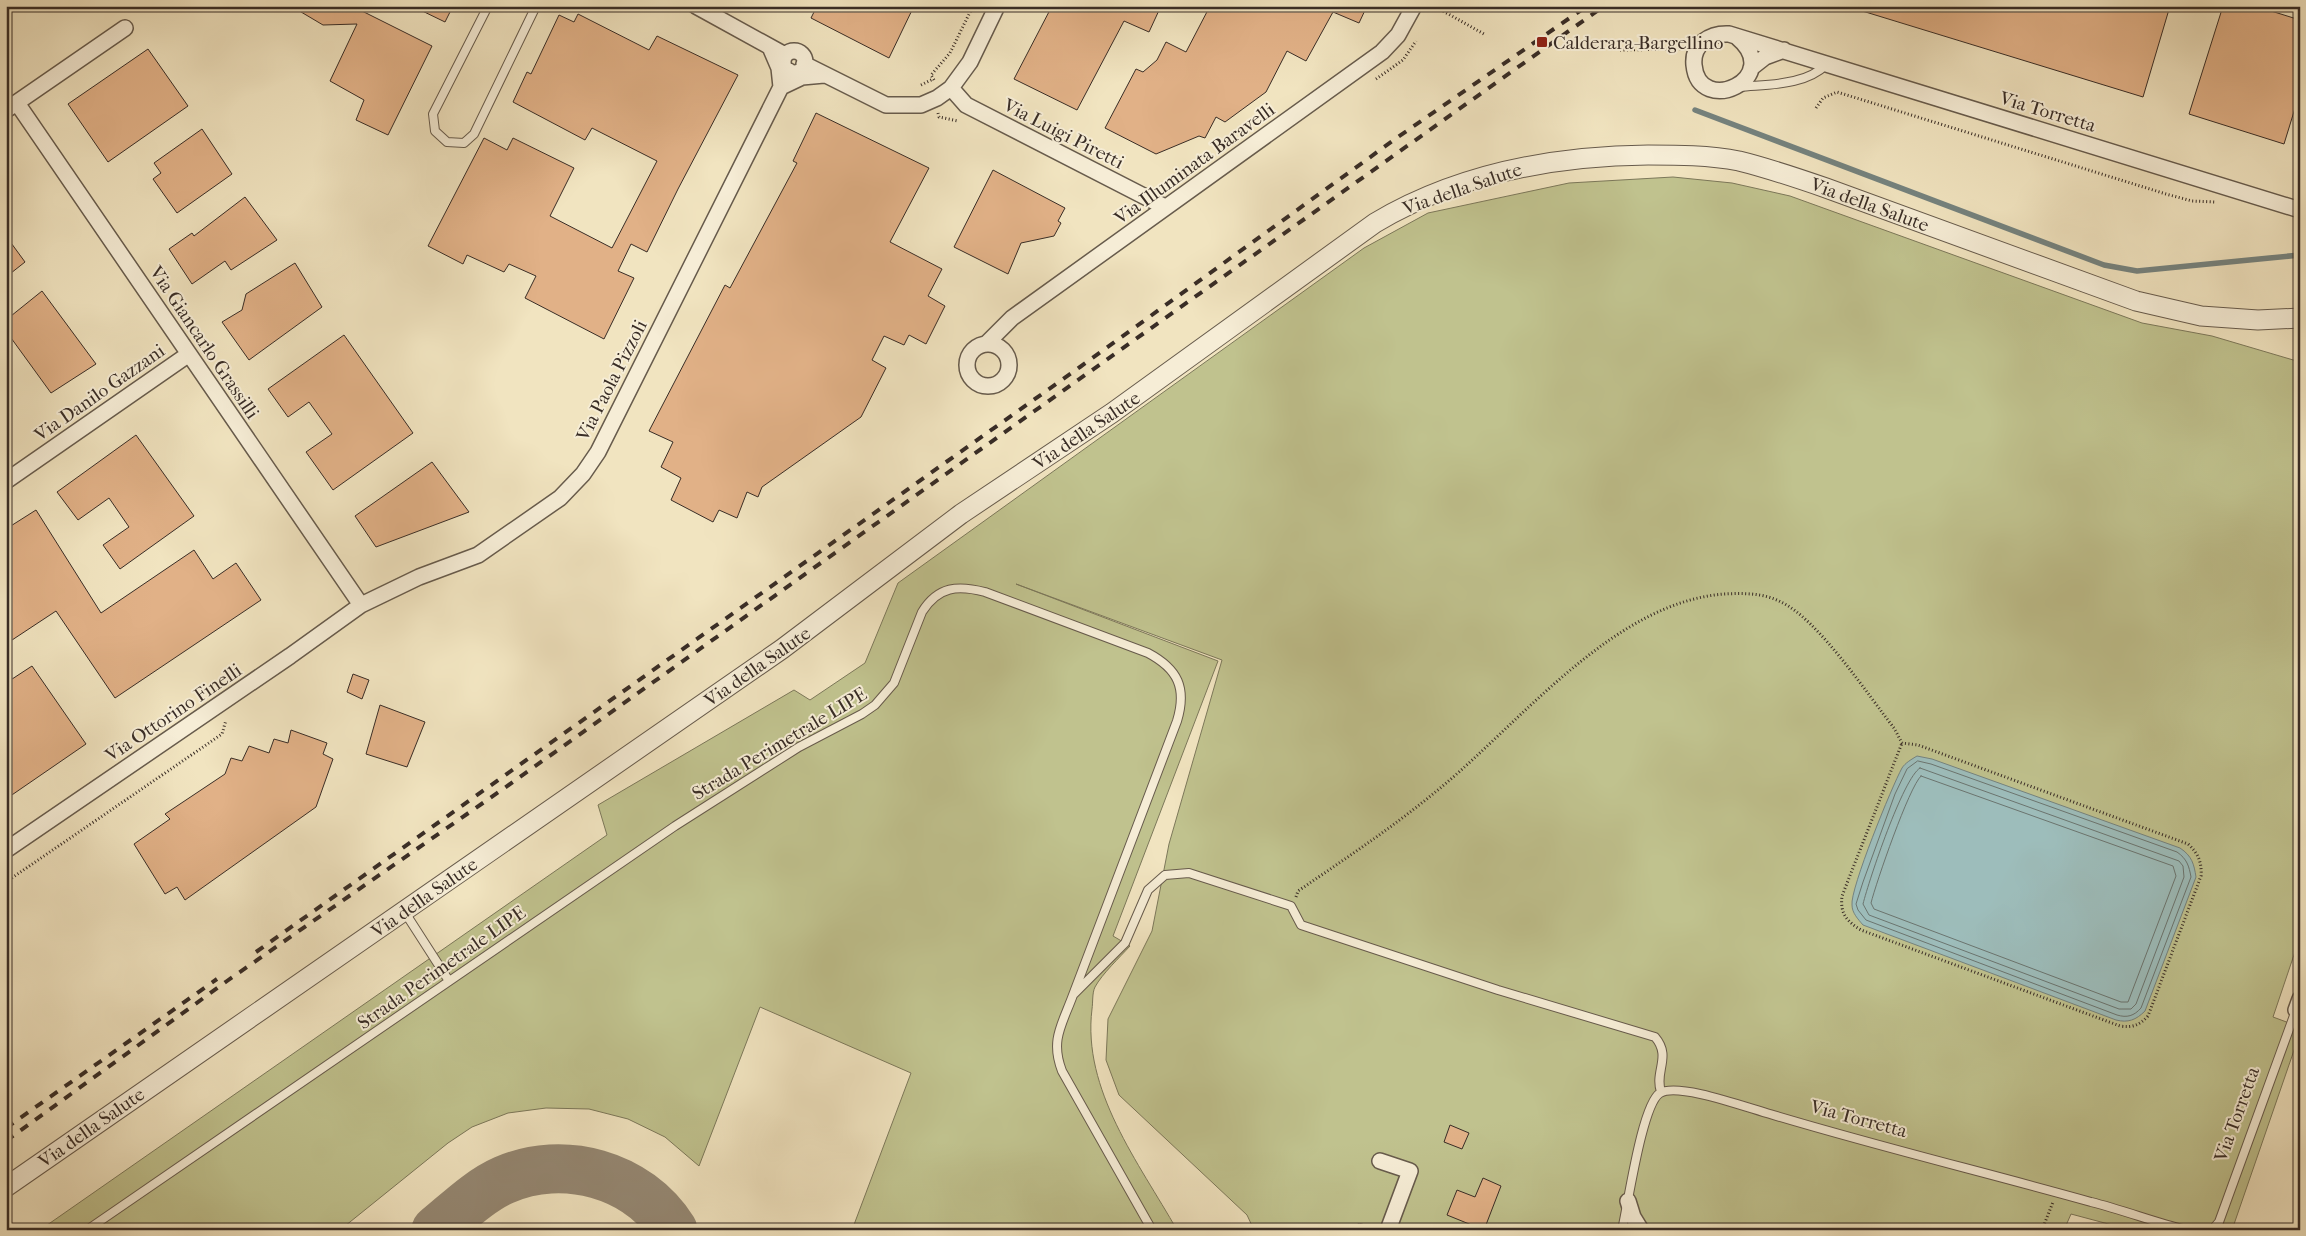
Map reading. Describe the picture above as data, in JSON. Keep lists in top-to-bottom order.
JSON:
{
  "streets": {
    "street": [
      "Via Torretta",
      "Via Luigi Piretti",
      "Via Illuminata Baravelli",
      "Via della Salute",
      "Via Giancarlo Grassilli",
      "Via Paola Pizzoli",
      "Via Danilo Gazzani",
      "Via Ottorino Finelli"
    ],
    "lane": ["Strada Perimetrale LIPE"]
  },
  "crossings": [
    ["Via Luigi Piretti", "Via Illuminata Baravelli"],
    ["Via Giancarlo Grassilli", "Via Paola Pizzoli"],
    ["Via Giancarlo Grassilli", "Via Danilo Gazzani"],
    ["Via Giancarlo Grassilli", "Via Ottorino Finelli"],
    ["Via Paola Pizzoli", "Via Ottorino Finelli"]
  ],
  "places": {
    "transit": ["Calderara-Bargellino"]
  }
}
